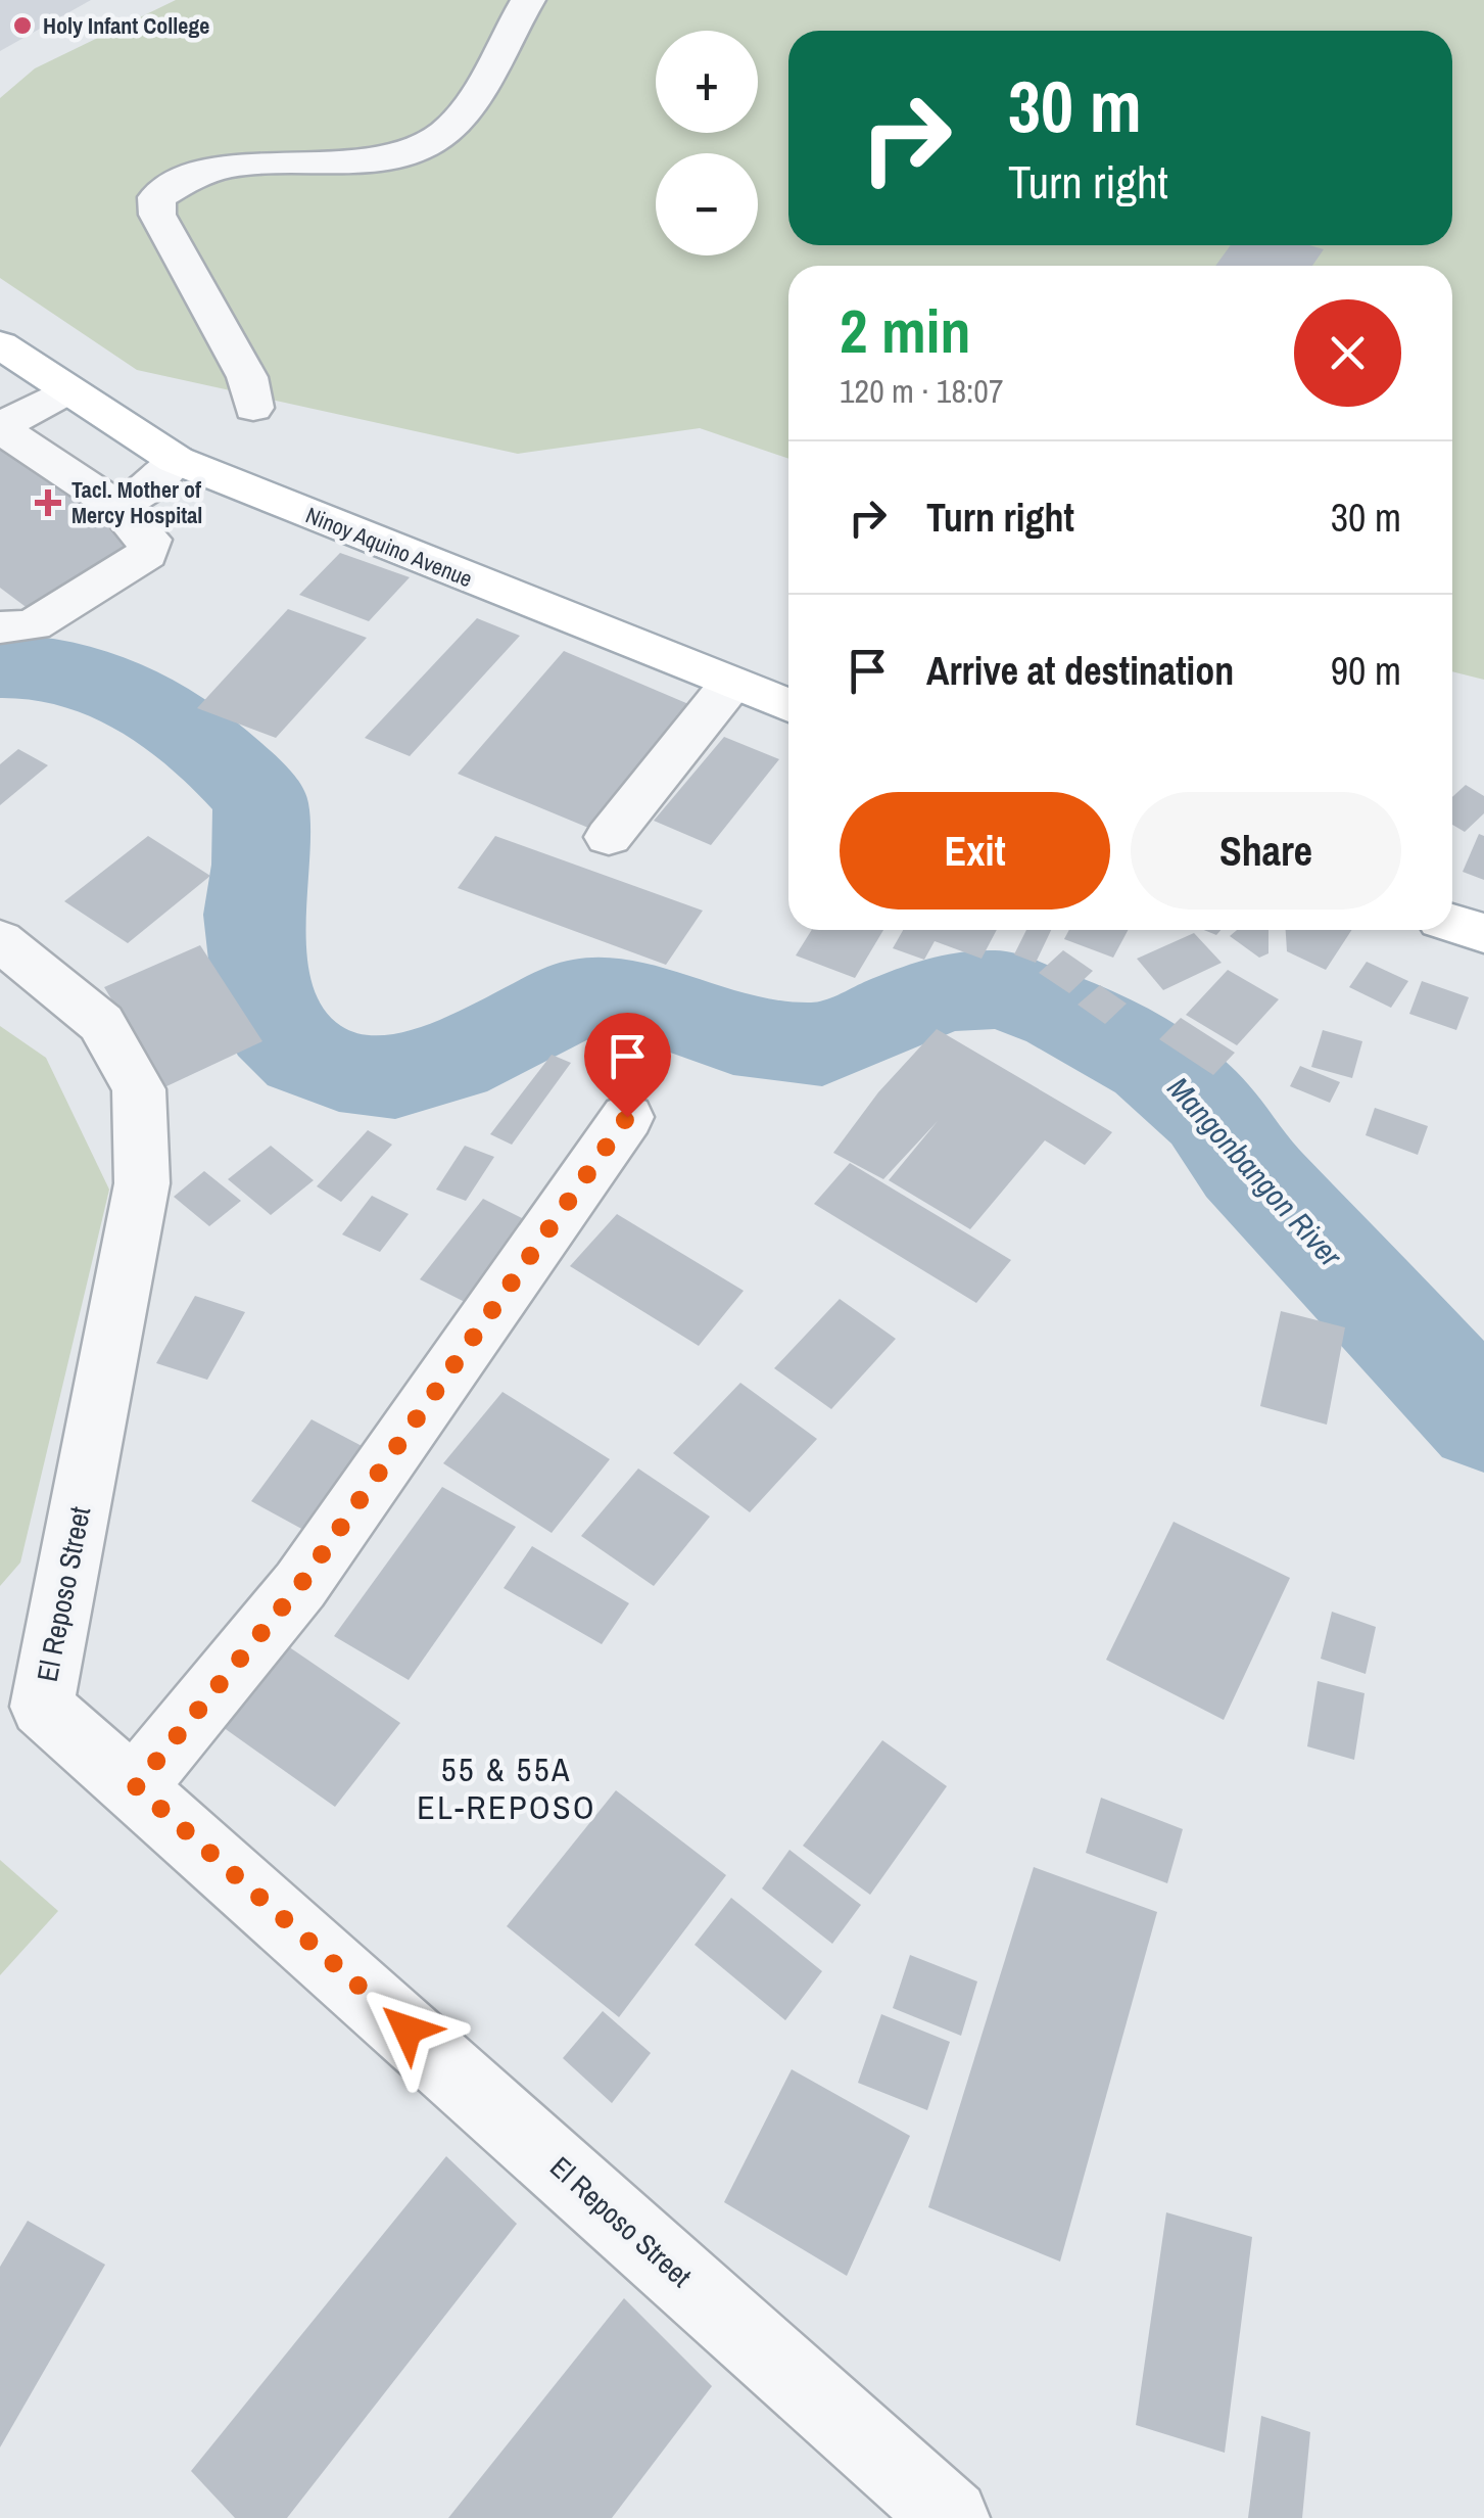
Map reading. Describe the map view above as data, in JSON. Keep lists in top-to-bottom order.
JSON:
{
  "streets": {
    "main road": ["Ninoy Aquino Avenue"],
    "street": ["El Reposo Street"]
  },
  "districts": ["55 & 55A EL-REPOSO"],
  "water": ["Mangonbangon River"],
  "places": {
    "other": ["Holy Infant College"],
    "health": ["Tacl. Mother of Mercy Hospital"]
  },
  "page": {
    "map_buttons": ["+", "−"],
    "turn": ["30 m", "Turn right"],
    "heading": ["2 min", "120 m · 18:07"],
    "list": [
      {
        "name": "Turn right",
        "value": "30 m"
      },
      {
        "name": "Arrive at destination",
        "value": "90 m"
      }
    ],
    "buttons": ["Exit", "Share"]
  }
}
